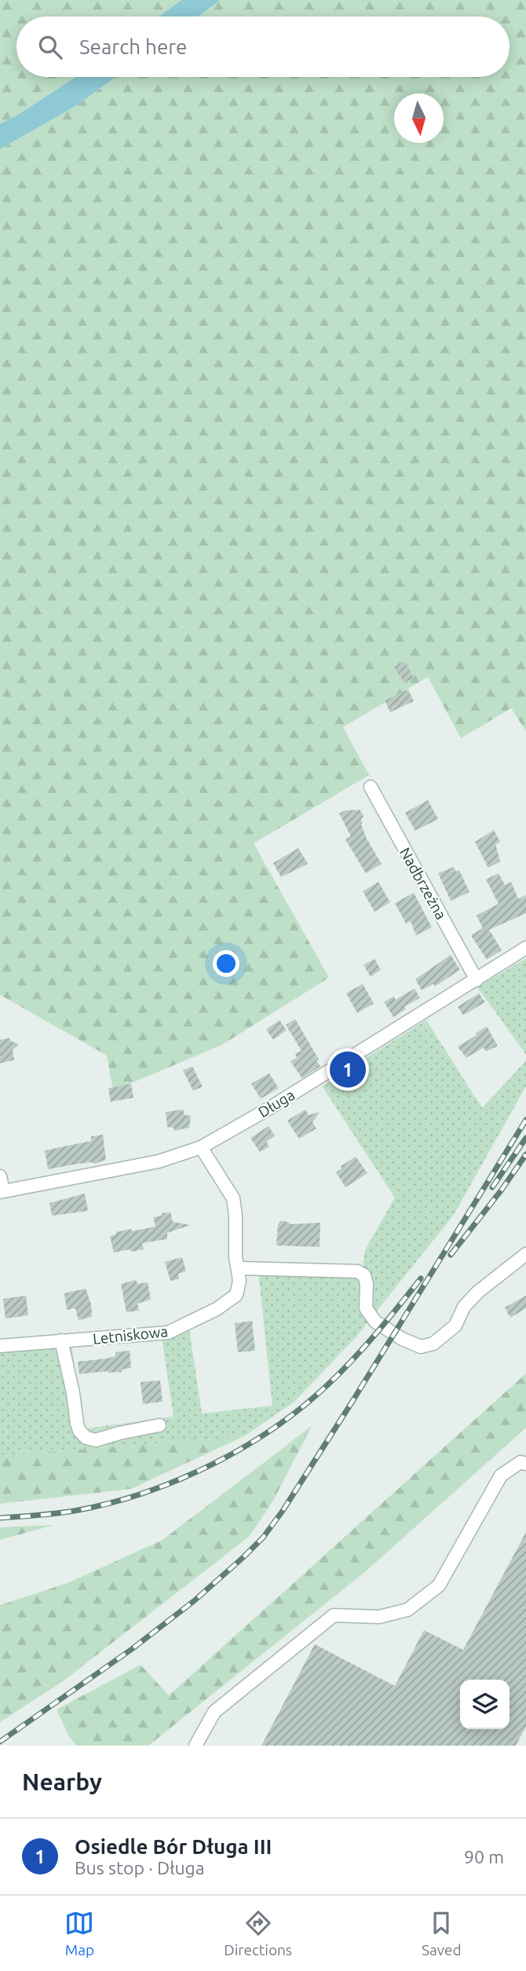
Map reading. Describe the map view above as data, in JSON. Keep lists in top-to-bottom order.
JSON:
{
  "streets": {
    "street": ["Nadbrzeżna", "Długa", "Letniskowa"]
  },
  "crossings": [
    ["Nadbrzeżna", "Długa"]
  ],
  "north": "bottom",
  "page": {
    "search": "Search here",
    "pins": "1",
    "heading": "Nearby",
    "list": [
      {
        "mark": "1",
        "name": "Osiedle Bór Długa III",
        "note": "Bus stop · Długa",
        "value": "90 m"
      }
    ],
    "nav": ["Map", "Directions", "Saved"]
  }
}
